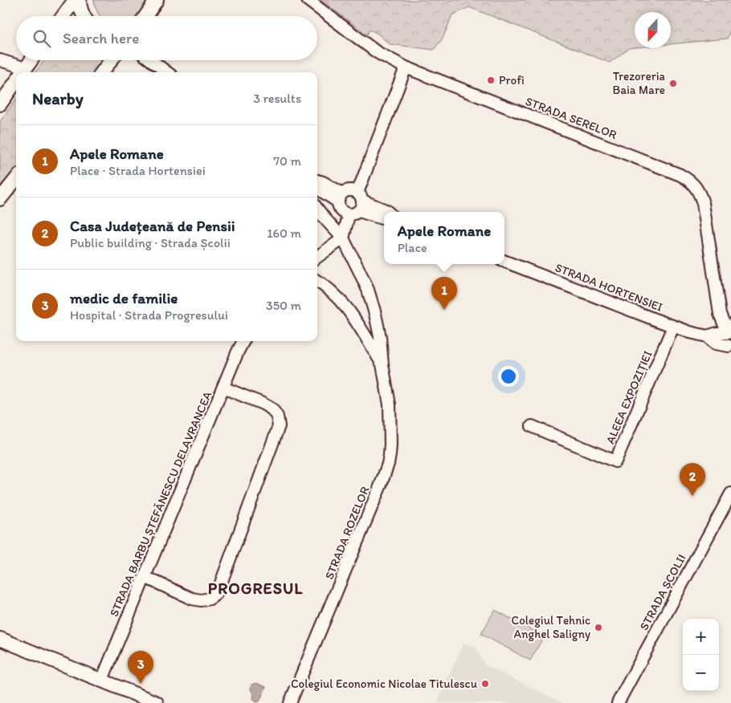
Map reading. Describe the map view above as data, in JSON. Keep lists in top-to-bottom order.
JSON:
{
  "streets": {
    "street": [
      "STRADA SERELOR",
      "STRADA HORTENSIEI",
      "ALEEA EXPOZIȚIEI",
      "STRADA BARBU ȘTEFĂNESCU DELAVRANCEA",
      "STRADA ROZELOR",
      "STRADA ȘCOLII"
    ]
  },
  "crossings": [
    ["STRADA SERELOR", "STRADA HORTENSIEI"],
    ["STRADA HORTENSIEI", "ALEEA EXPOZIȚIEI"]
  ],
  "districts": ["PROGRESUL"],
  "places": [
    "Profi",
    "Trezoreria Baia Mare",
    "Colegiul Tehnic Anghel Saligny",
    "Colegiul Economic Nicolae Titulescu"
  ],
  "north": "bottom",
  "page": {
    "search": "Search here",
    "heading": ["Nearby", "3 results"],
    "list": [
      {
        "mark": "1",
        "name": "Apele Romane",
        "note": "Place · Strada Hortensiei",
        "value": "70 m"
      },
      {
        "mark": "2",
        "name": "Casa Județeană de Pensii",
        "note": "Public building · Strada Școlii",
        "value": "160 m"
      },
      {
        "mark": "3",
        "name": "medic de familie",
        "note": "Hospital · Strada Progresului",
        "value": "350 m"
      }
    ],
    "popup": ["Apele Romane", "Place"],
    "pins": ["1", "2", "3"],
    "map_buttons": ["+", "−"]
  }
}
